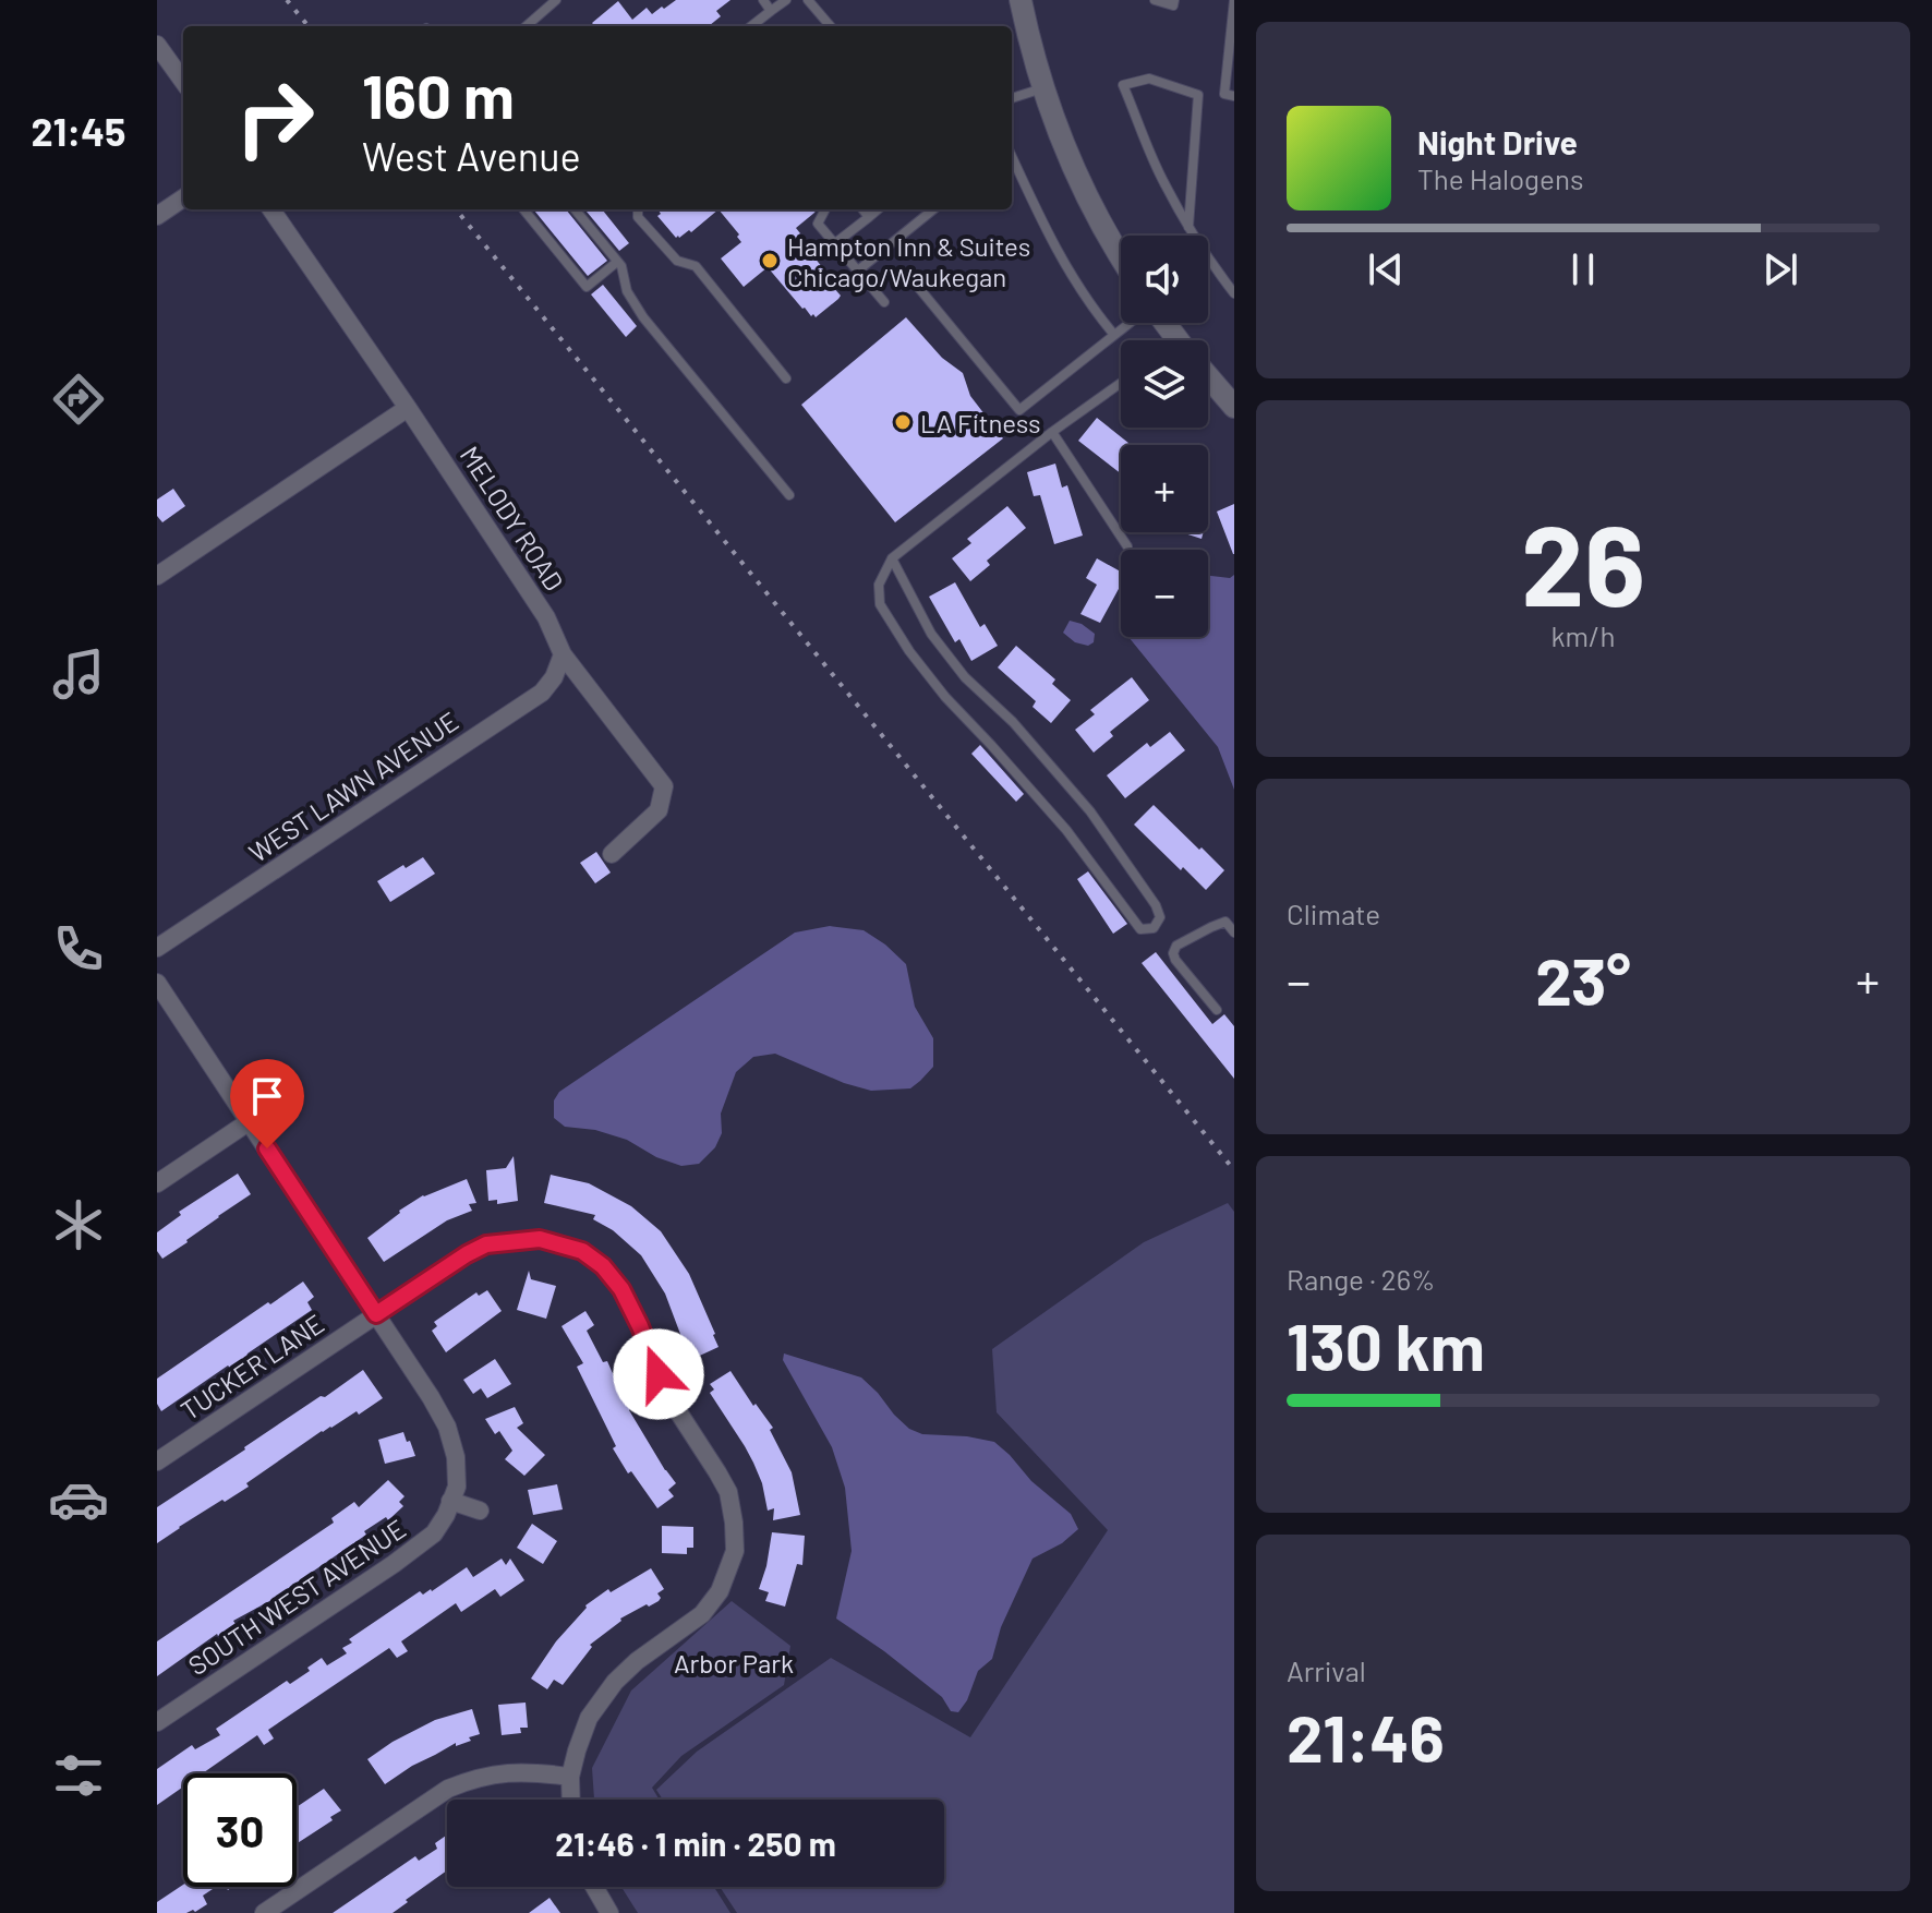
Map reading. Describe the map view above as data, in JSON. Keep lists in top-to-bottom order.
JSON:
{
  "streets": {
    "street": [
      "MELODY ROAD",
      "WEST LAWN AVENUE",
      "TUCKER LANE",
      "SOUTH WEST AVENUE"
    ]
  },
  "crossings": [
    ["MELODY ROAD", "WEST LAWN AVENUE"],
    ["TUCKER LANE", "SOUTH WEST AVENUE"]
  ],
  "parks": ["Arbor Park"],
  "places": ["Hampton Inn & Suites Chicago/Waukegan", "LA Fitness"],
  "page": {
    "tabs": "21:45",
    "turn": ["160 m", "West Avenue"],
    "song": ["Night Drive", "The Halogens"],
    "map_buttons": ["+", "−"],
    "tile": [
      ["26", "km/h"],
      "Climate",
      ["Range · 26%", "130 km"],
      ["Arrival", "21:46"]
    ],
    "heat": ["−", "23°", "+"],
    "limit": "30",
    "trip": "21:46 · 1 min · 250 m"
  }
}
